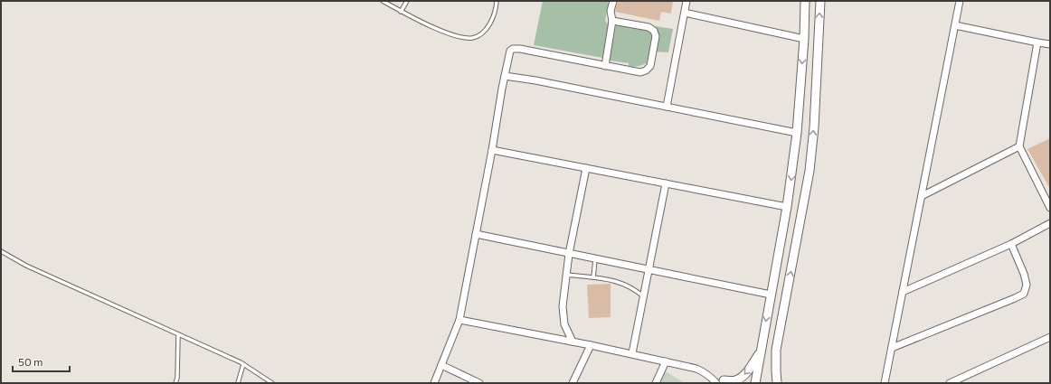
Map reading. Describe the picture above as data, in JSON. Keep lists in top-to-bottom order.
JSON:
{
  "scale_bar": "50 m"
}
